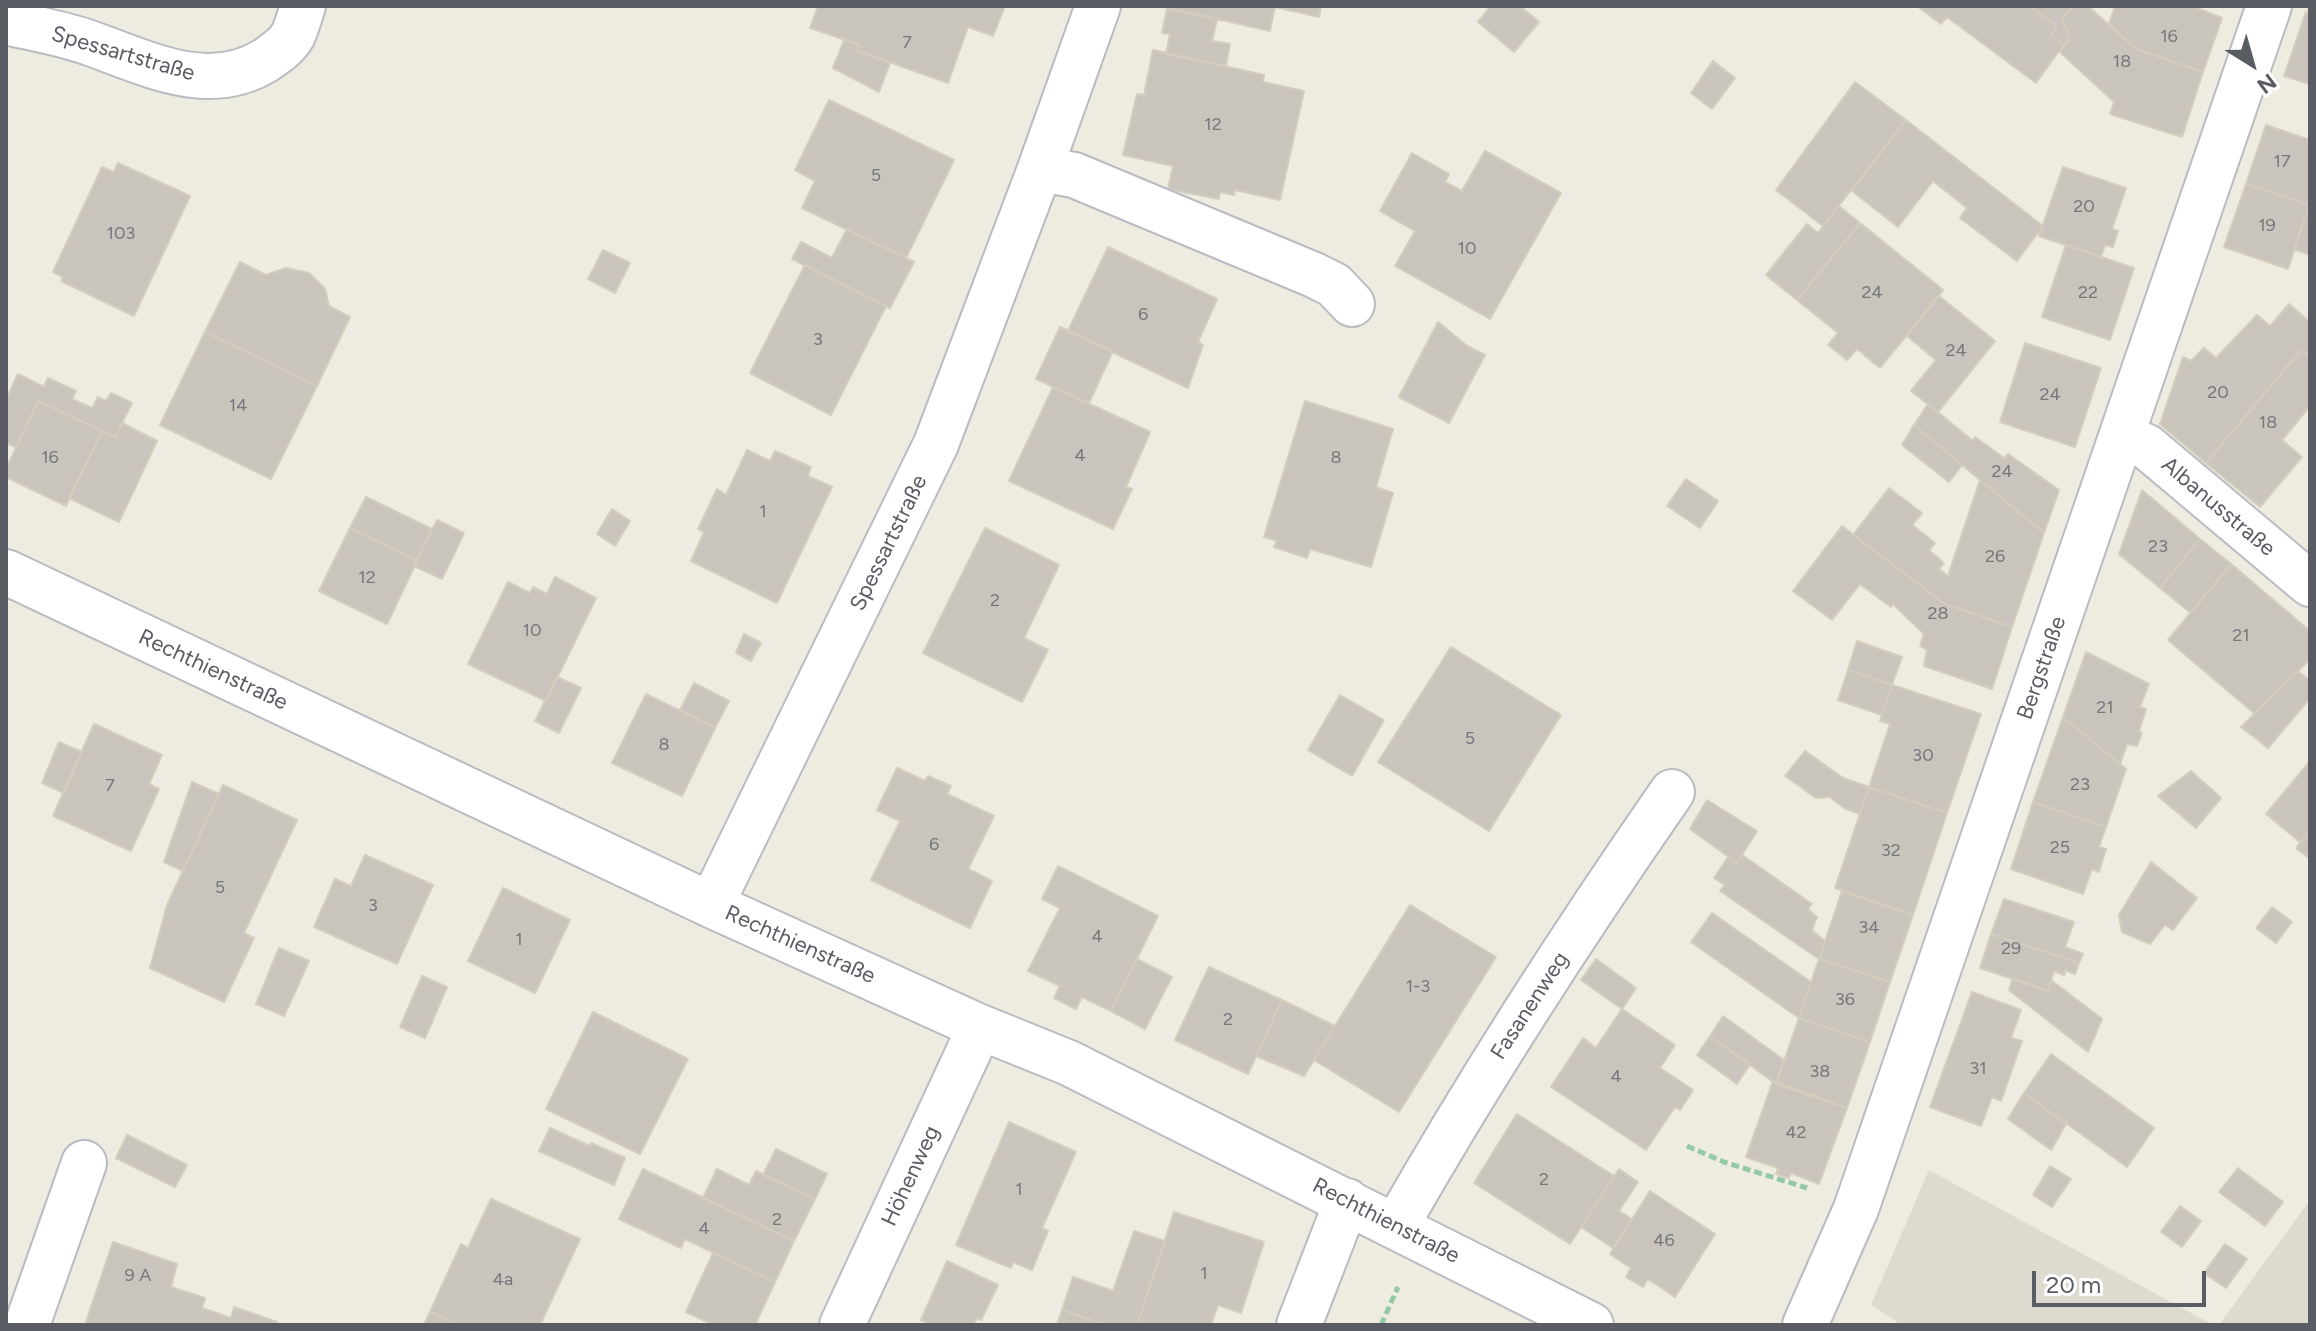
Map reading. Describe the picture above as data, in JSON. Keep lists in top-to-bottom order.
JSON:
{
  "streets": {
    "street": [
      "Spessartstraße",
      "Albanusstraße",
      "Bergstraße",
      "Rechthienstraße",
      "Fasanenweg",
      "Höhenweg"
    ]
  },
  "crossings": [
    ["Spessartstraße", "Rechthienstraße"],
    ["Albanusstraße", "Bergstraße"],
    ["Rechthienstraße", "Fasanenweg"],
    ["Rechthienstraße", "Höhenweg"]
  ],
  "house_numbers": [
    "16",
    "7",
    "18",
    "12",
    "17",
    "5",
    "20",
    "19",
    "103",
    "10",
    "24",
    "22",
    "6",
    "3",
    "24",
    "20",
    "24",
    "14",
    "18",
    "4",
    "16",
    "8",
    "24",
    "1",
    "23",
    "26",
    "12",
    "2",
    "28",
    "10",
    "21",
    "21",
    "5",
    "8",
    "30",
    "23",
    "7",
    "6",
    "25",
    "32",
    "5",
    "3",
    "34",
    "4",
    "1",
    "29",
    "1-3",
    "36",
    "2",
    "31",
    "38",
    "4",
    "42",
    "2",
    "1",
    "2",
    "4",
    "46",
    "1",
    "9 A",
    "4a"
  ],
  "scale_bar": "20 m",
  "north": "bottom right"
}
